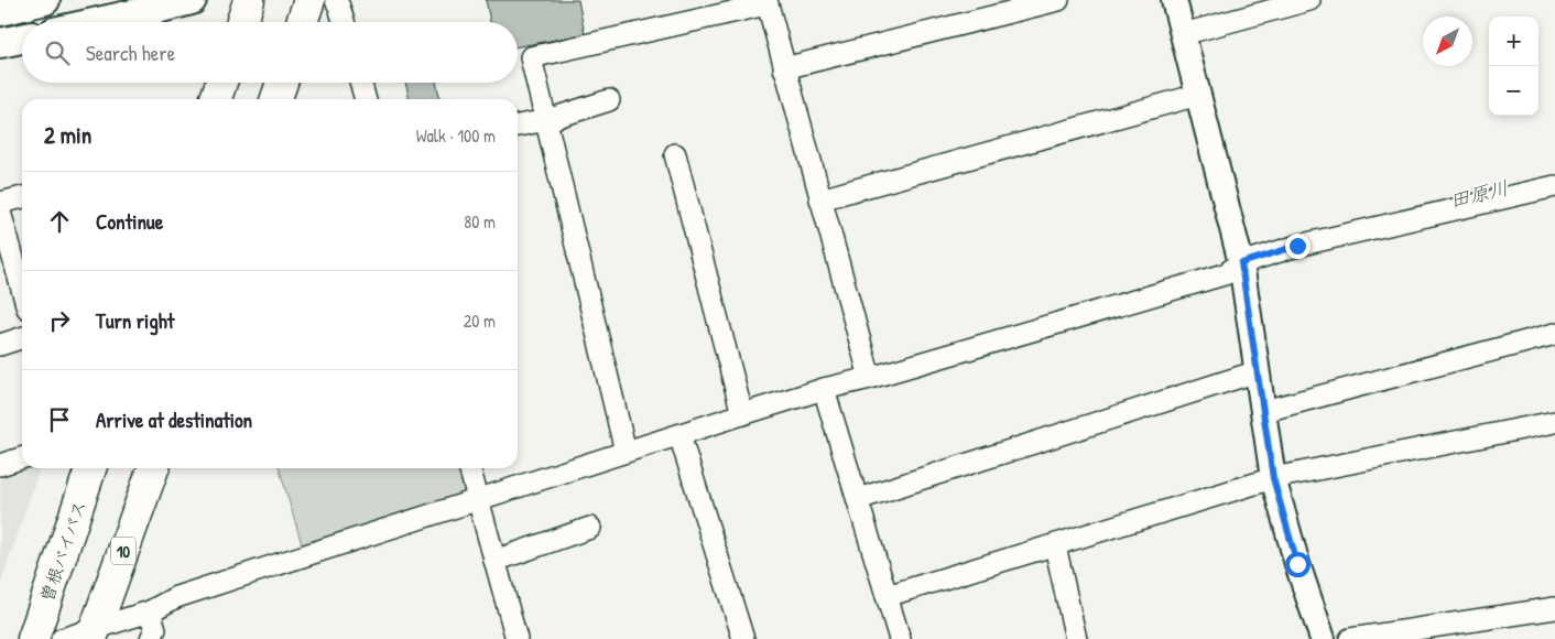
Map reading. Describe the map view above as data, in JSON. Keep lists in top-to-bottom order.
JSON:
{
  "streets": {
    "highway": ["曽根バイパス", "10"]
  },
  "water": ["田原川"],
  "north": "bottom left",
  "page": {
    "map_buttons": ["+", "−"],
    "search": "Search here",
    "heading": ["2 min", "Walk · 100 m"],
    "list": [
      ["Continue", "80 m"],
      ["Turn right", "20 m"],
      "Arrive at destination"
    ]
  }
}
